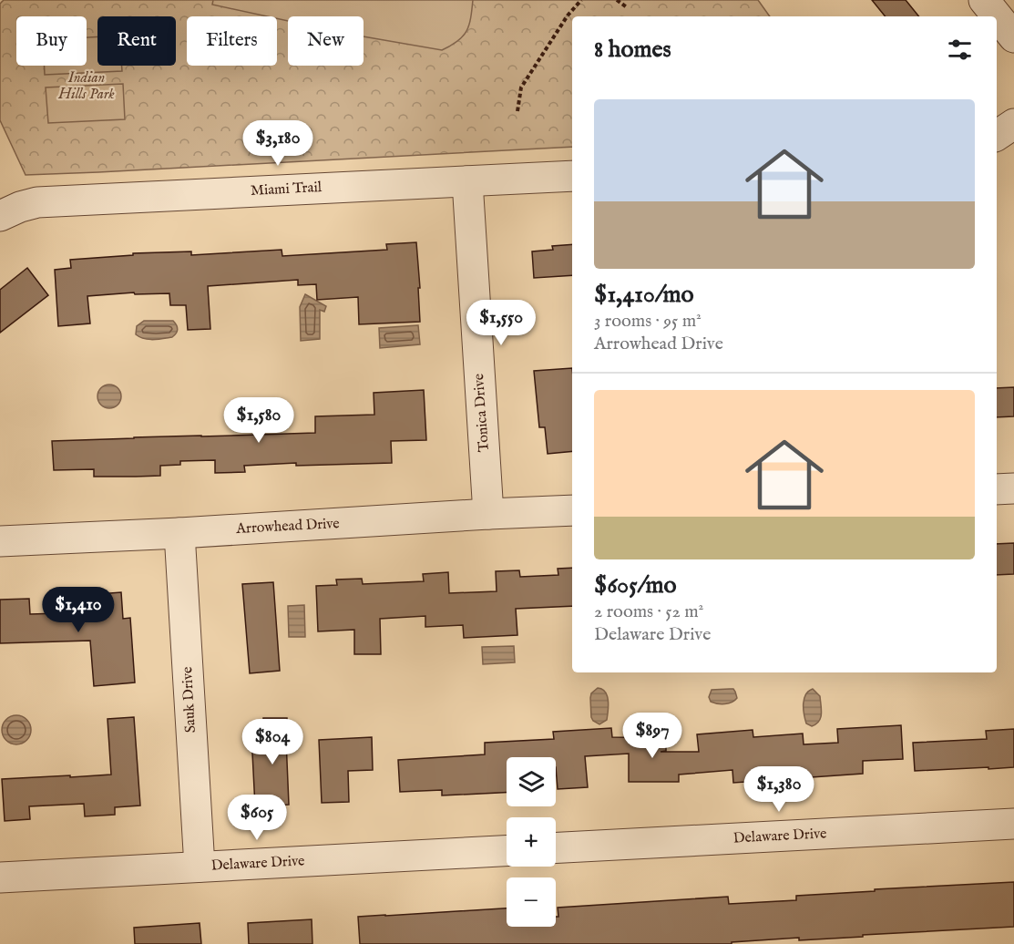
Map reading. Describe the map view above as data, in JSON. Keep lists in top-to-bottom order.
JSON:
{
  "streets": {
    "street": [
      "Miami Trail",
      "Tonica Drive",
      "Arrowhead Drive",
      "Sauk Drive",
      "Delaware Drive"
    ]
  },
  "crossings": [
    ["Miami Trail", "Tonica Drive"],
    ["Tonica Drive", "Arrowhead Drive"],
    ["Arrowhead Drive", "Sauk Drive"],
    ["Sauk Drive", "Delaware Drive"]
  ],
  "parks": ["Indian Hills Park"],
  "page": {
    "chip": [
      "Buy",
      "Rent",
      "Filters",
      "New"
    ],
    "heading": "8 homes",
    "list": [
      {
        "name": "$1,410/mo",
        "note": "3 rooms · 95 m² · Arrowhead Drive"
      },
      {
        "name": "$605/mo",
        "note": "2 rooms · 52 m² · Delaware Drive"
      }
    ],
    "price": [
      "$3,180",
      "$1,550",
      "$1,580",
      "$1,410",
      "$897",
      "$804",
      "$1,380",
      "$605"
    ],
    "map_buttons": ["+", "−"]
  }
}
